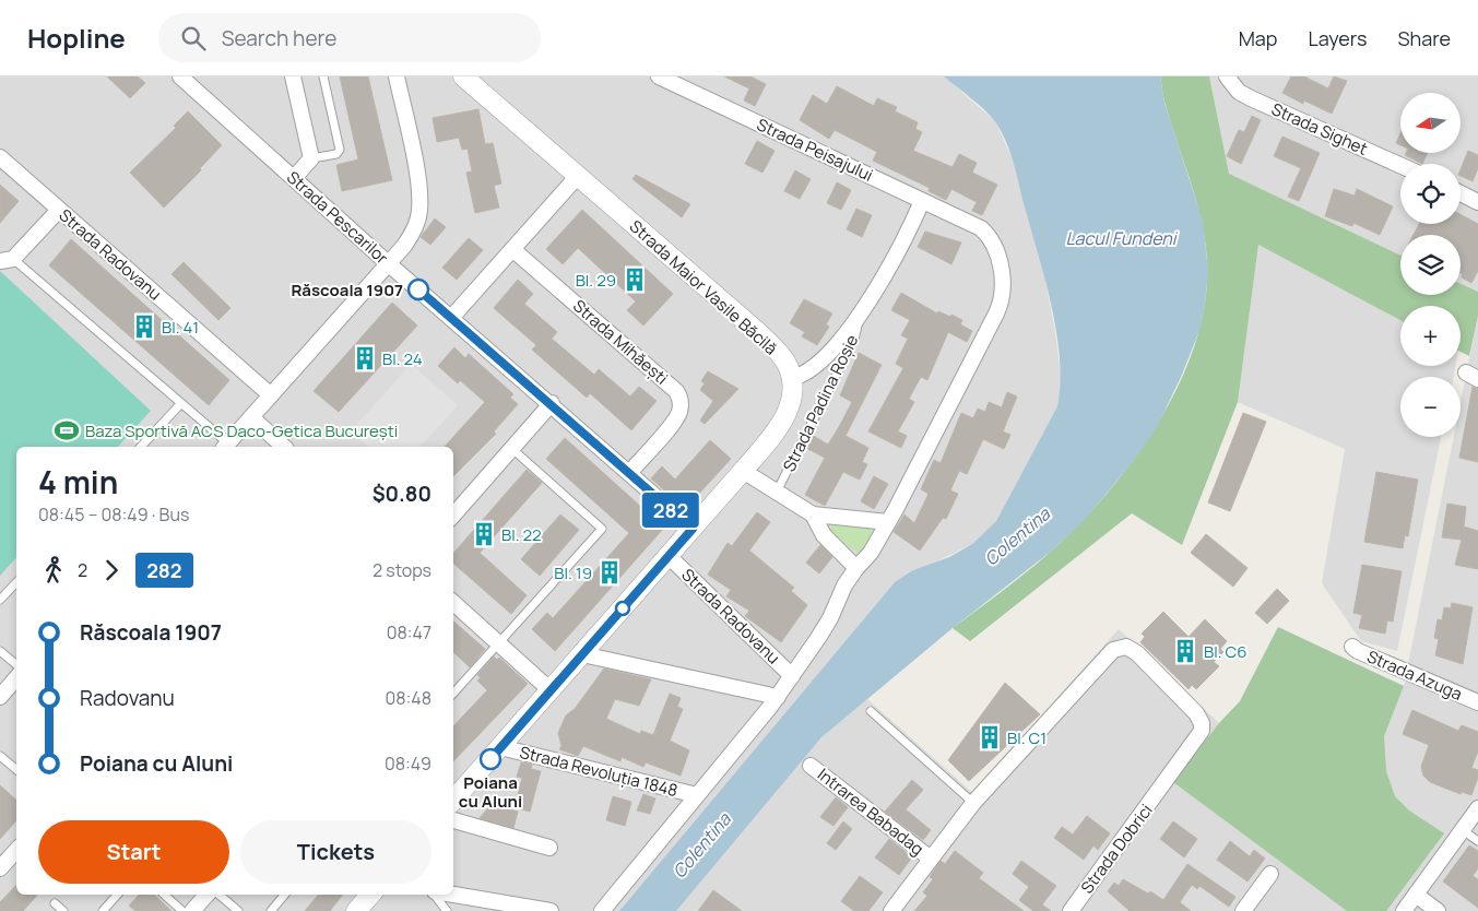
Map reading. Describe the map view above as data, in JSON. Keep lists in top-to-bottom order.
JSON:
{
  "streets": {
    "street": [
      "Strada Sighet",
      "Strada Peisajului",
      "Strada Pescarilor",
      "Strada Radovanu",
      "Strada Maior Vasile Băcilă",
      "Strada Mihăești",
      "Strada Padina Roșie",
      "Strada Azuga",
      "Strada Revoluția 1848",
      "Intrarea Babadag",
      "Strada Dobrici"
    ]
  },
  "crossings": [
    ["Strada Peisajului", "Strada Radovanu"],
    ["Strada Peisajului", "Strada Padina Roșie"],
    ["Strada Peisajului", "Strada Revoluția 1848"],
    ["Strada Pescarilor", "Strada Mihăești"],
    ["Strada Maior Vasile Băcilă", "Strada Padina Roșie"]
  ],
  "water": ["Lacul Fundeni", "Colentina"],
  "places": {
    "building": [
      "Bl. 29",
      "Bl. 41",
      "Bl. 24",
      "Bl. 22",
      "Bl. 19",
      "Bl. C6",
      "Bl. C1"
    ],
    "other": ["Răscoala 1907", "Poiana cu Aluni"],
    "sports": ["Baza Sportivă ACS Daco-Getica București"]
  },
  "lines": ["bus line 282"],
  "north": "left",
  "page": {
    "header": "Hopline",
    "search": "Search here",
    "nav": ["Map", "Layers", "Share"],
    "on_map": "282",
    "map_buttons": ["+", "−"],
    "heading": ["4 min", "08:45 – 08:49 · Bus", "$0.80"],
    "legs": ["2", "282", "2 stops"],
    "list": [
      {
        "name": "Răscoala 1907",
        "value": "08:47"
      },
      {
        "name": "Radovanu",
        "value": "08:48"
      },
      {
        "name": "Poiana cu Aluni",
        "value": "08:49"
      }
    ],
    "buttons": ["Start", "Tickets"]
  }
}
